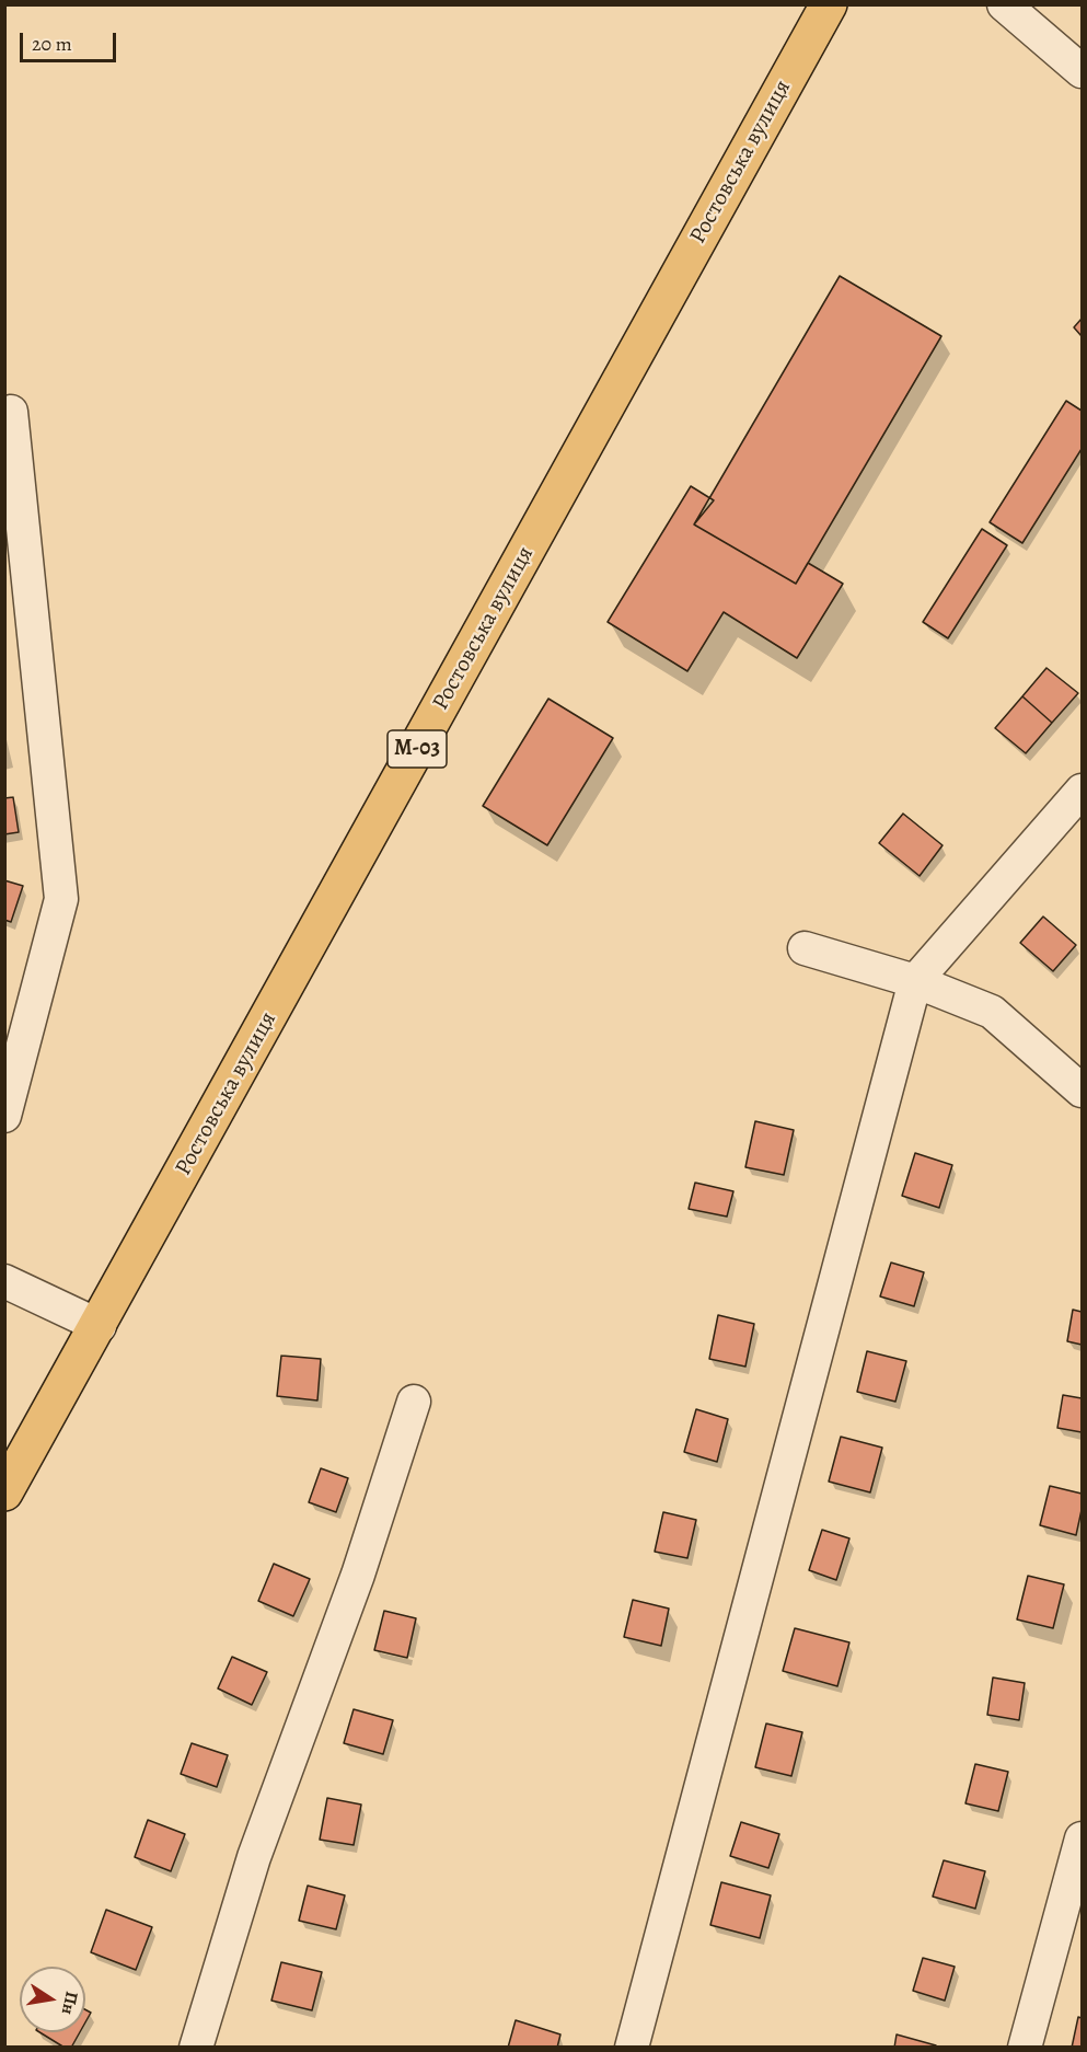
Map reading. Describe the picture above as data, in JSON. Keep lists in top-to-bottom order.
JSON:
{
  "streets": {
    "highway": ["Ростовська вулиця", "М-03"]
  },
  "scale_bar": "20 m",
  "north": "right"
}
